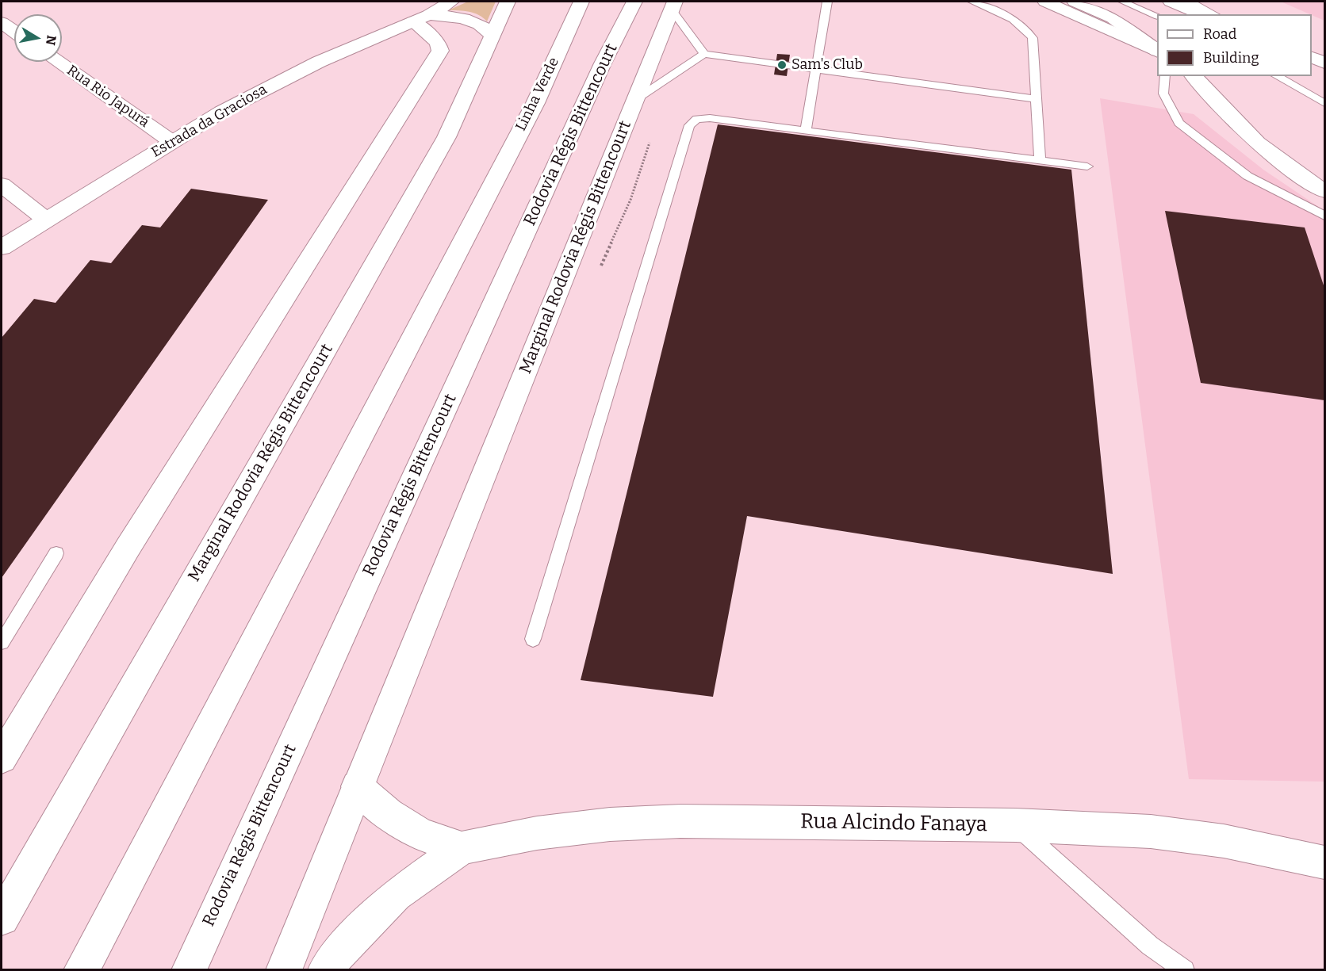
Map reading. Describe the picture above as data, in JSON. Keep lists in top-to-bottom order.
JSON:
{
  "streets": {
    "main road": [
      "Linha Verde",
      "Rua Rio Japurá",
      "Estrada da Graciosa",
      "Rodovia Régis Bittencourt",
      "Marginal Rodovia Régis Bittencourt",
      "Rua Alcindo Fanaya"
    ]
  },
  "crossings": [
    ["Rua Rio Japurá", "Estrada da Graciosa"],
    ["Estrada da Graciosa", "Marginal Rodovia Régis Bittencourt"]
  ],
  "places": ["Sam's Club"],
  "legend": ["Road", "Building"],
  "north": "right"
}
